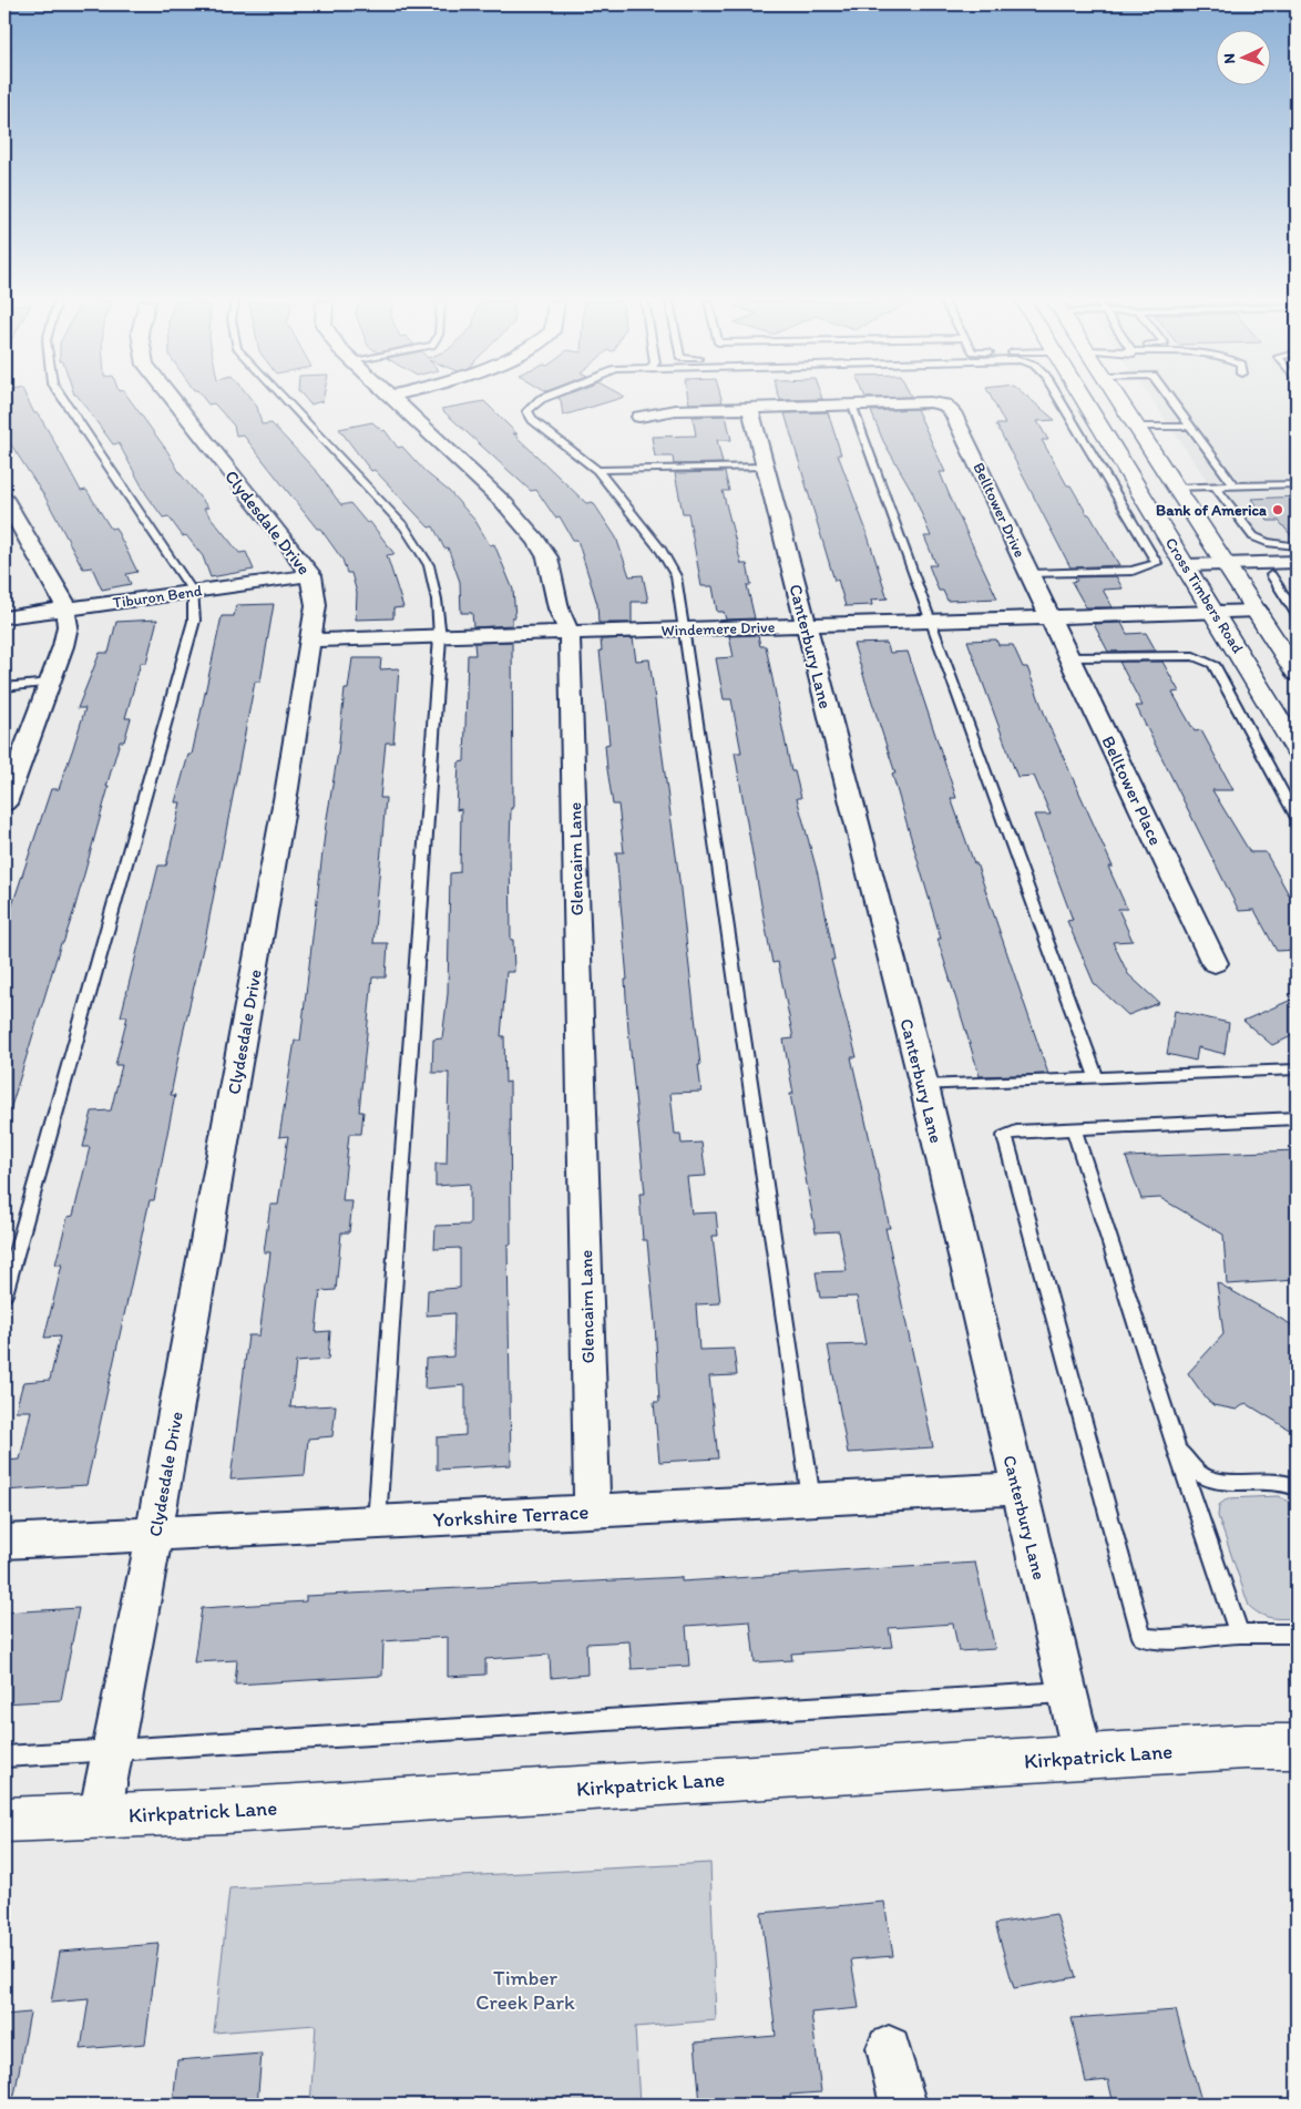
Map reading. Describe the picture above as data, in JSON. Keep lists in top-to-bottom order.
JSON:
{
  "streets": {
    "main road": ["Cross Timbers Road", "Kirkpatrick Lane"],
    "street": [
      "Belltower Drive",
      "Clydesdale Drive",
      "Tiburon Bend",
      "Windemere Drive",
      "Canterbury Lane",
      "Belltower Place",
      "Glencairn Lane",
      "Yorkshire Terrace"
    ]
  },
  "crossings": [
    ["Belltower Drive", "Windemere Drive"],
    ["Belltower Drive", "Belltower Place"],
    ["Clydesdale Drive", "Tiburon Bend"],
    ["Clydesdale Drive", "Windemere Drive"],
    ["Clydesdale Drive", "Yorkshire Terrace"],
    ["Clydesdale Drive", "Kirkpatrick Lane"],
    ["Cross Timbers Road", "Windemere Drive"],
    ["Windemere Drive", "Canterbury Lane"],
    ["Windemere Drive", "Belltower Place"],
    ["Windemere Drive", "Glencairn Lane"],
    ["Canterbury Lane", "Yorkshire Terrace"],
    ["Canterbury Lane", "Kirkpatrick Lane"],
    ["Glencairn Lane", "Yorkshire Terrace"]
  ],
  "parks": ["Timber Creek Park"],
  "places": ["Bank of America"],
  "north": "left"
}
